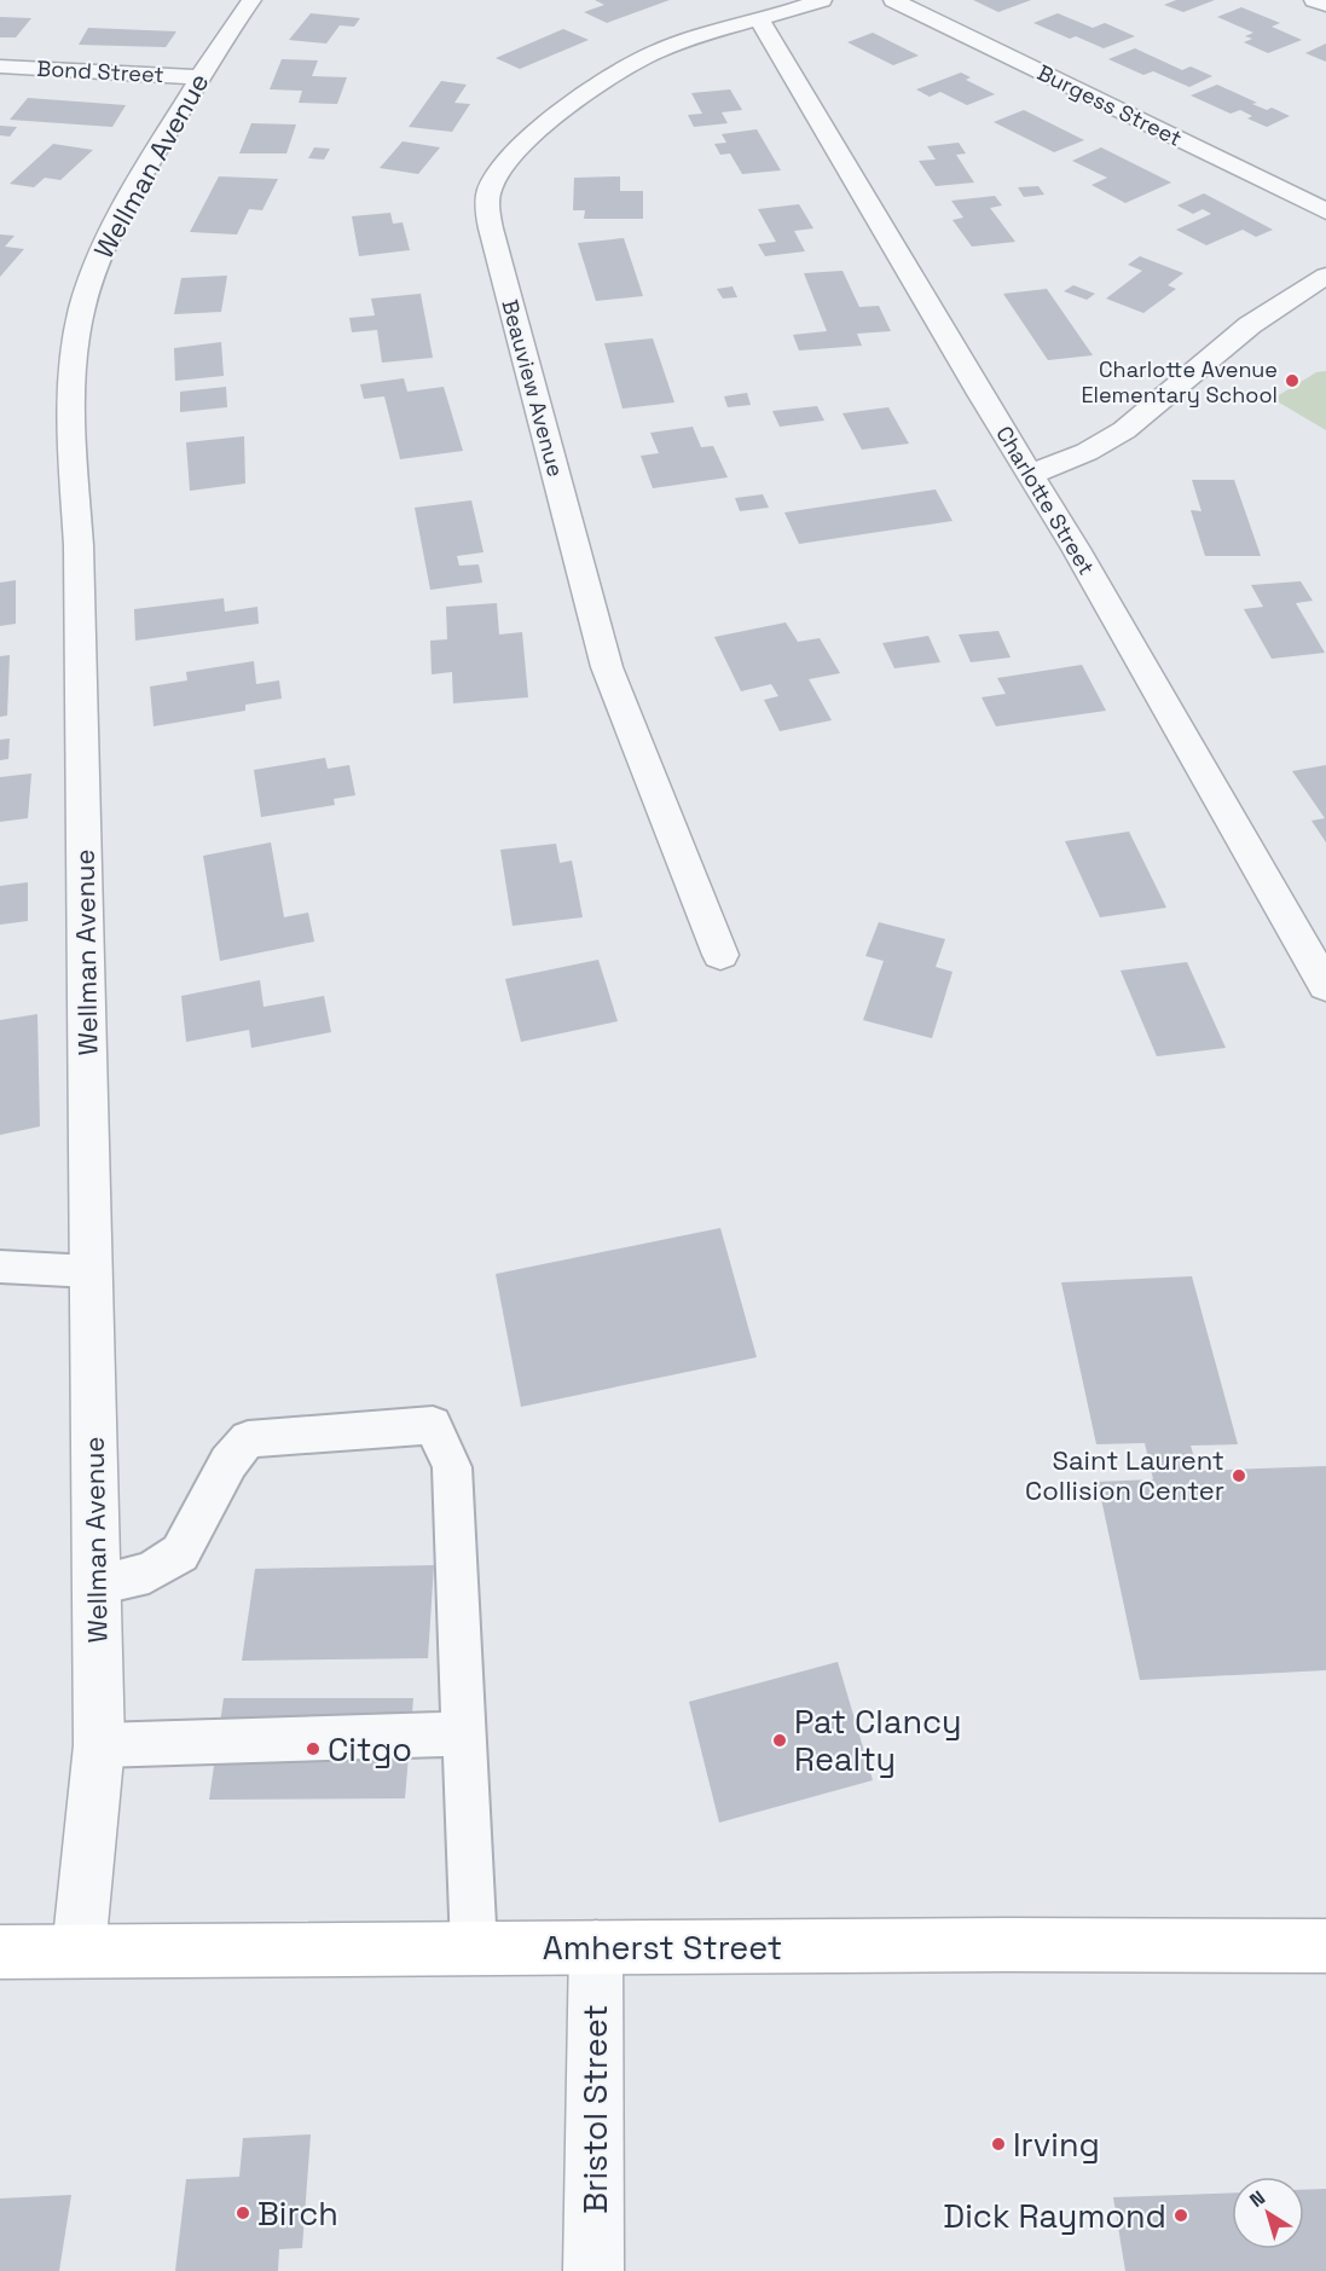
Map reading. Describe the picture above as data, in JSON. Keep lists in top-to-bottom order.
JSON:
{
  "streets": {
    "main road": ["Amherst Street"],
    "street": [
      "Bond Street",
      "Burgess Street",
      "Wellman Avenue",
      "Beauview Avenue",
      "Charlotte Street",
      "Bristol Street"
    ]
  },
  "crossings": [
    ["Bond Street", "Wellman Avenue"],
    ["Wellman Avenue", "Amherst Street"],
    ["Beauview Avenue", "Charlotte Street"],
    ["Amherst Street", "Bristol Street"]
  ],
  "places": [
    "Charlotte Avenue Elementary School",
    "Saint Laurent Collision Center",
    "Pat Clancy Realty",
    "Citgo",
    "Irving",
    "Birch",
    "Dick Raymond"
  ],
  "north": "top left"
}
